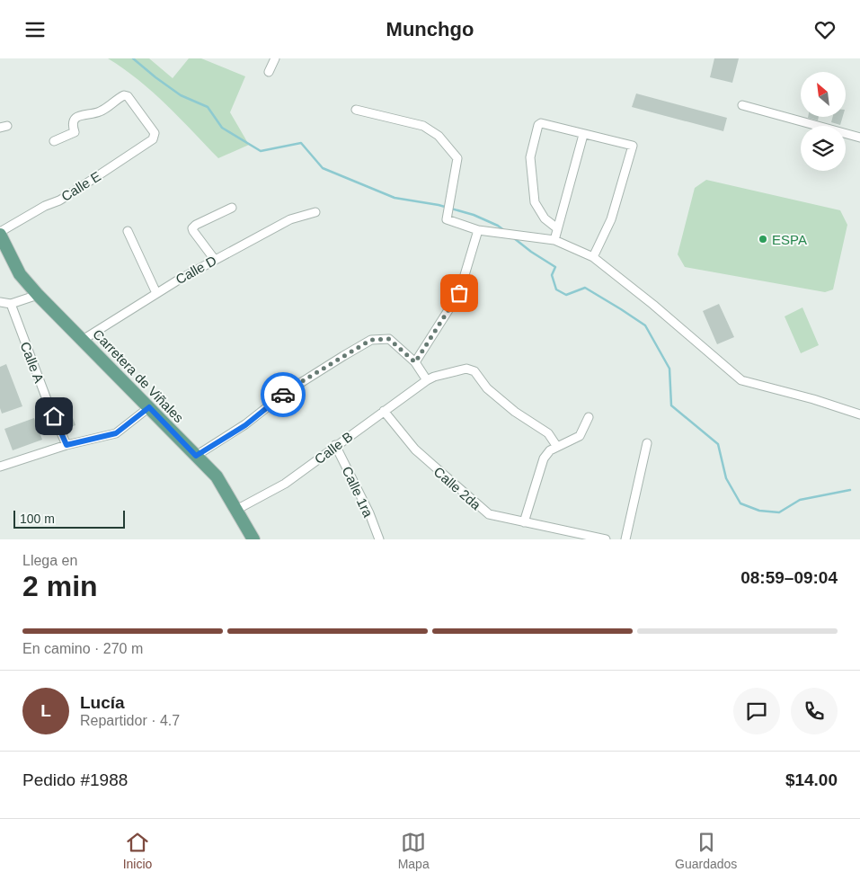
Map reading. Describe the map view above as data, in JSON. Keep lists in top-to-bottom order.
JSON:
{
  "streets": {
    "main road": ["Carretera de Viñales"],
    "street": [
      "Calle E",
      "Calle D",
      "Calle A",
      "Calle B",
      "Calle 2da",
      "Calle 1ra"
    ]
  },
  "crossings": [
    ["Calle D", "Carretera de Viñales"],
    ["Carretera de Viñales", "Calle B"],
    ["Calle B", "Calle 2da"],
    ["Calle B", "Calle 1ra"]
  ],
  "places": ["ESPA"],
  "scale_bar": "100 m",
  "north": "top left",
  "page": {
    "header": "Munchgo",
    "scale": "100 m",
    "heading": ["2 min", "Llega en", "08:59–09:04"],
    "panel": [
      "Lucía",
      "Repartidor · 4.7",
      "Pedido #1988",
      "$14.00"
    ],
    "bar": "En camino · 270 m",
    "round": "L",
    "tabs": ["Inicio", "Mapa", "Guardados"]
  }
}
